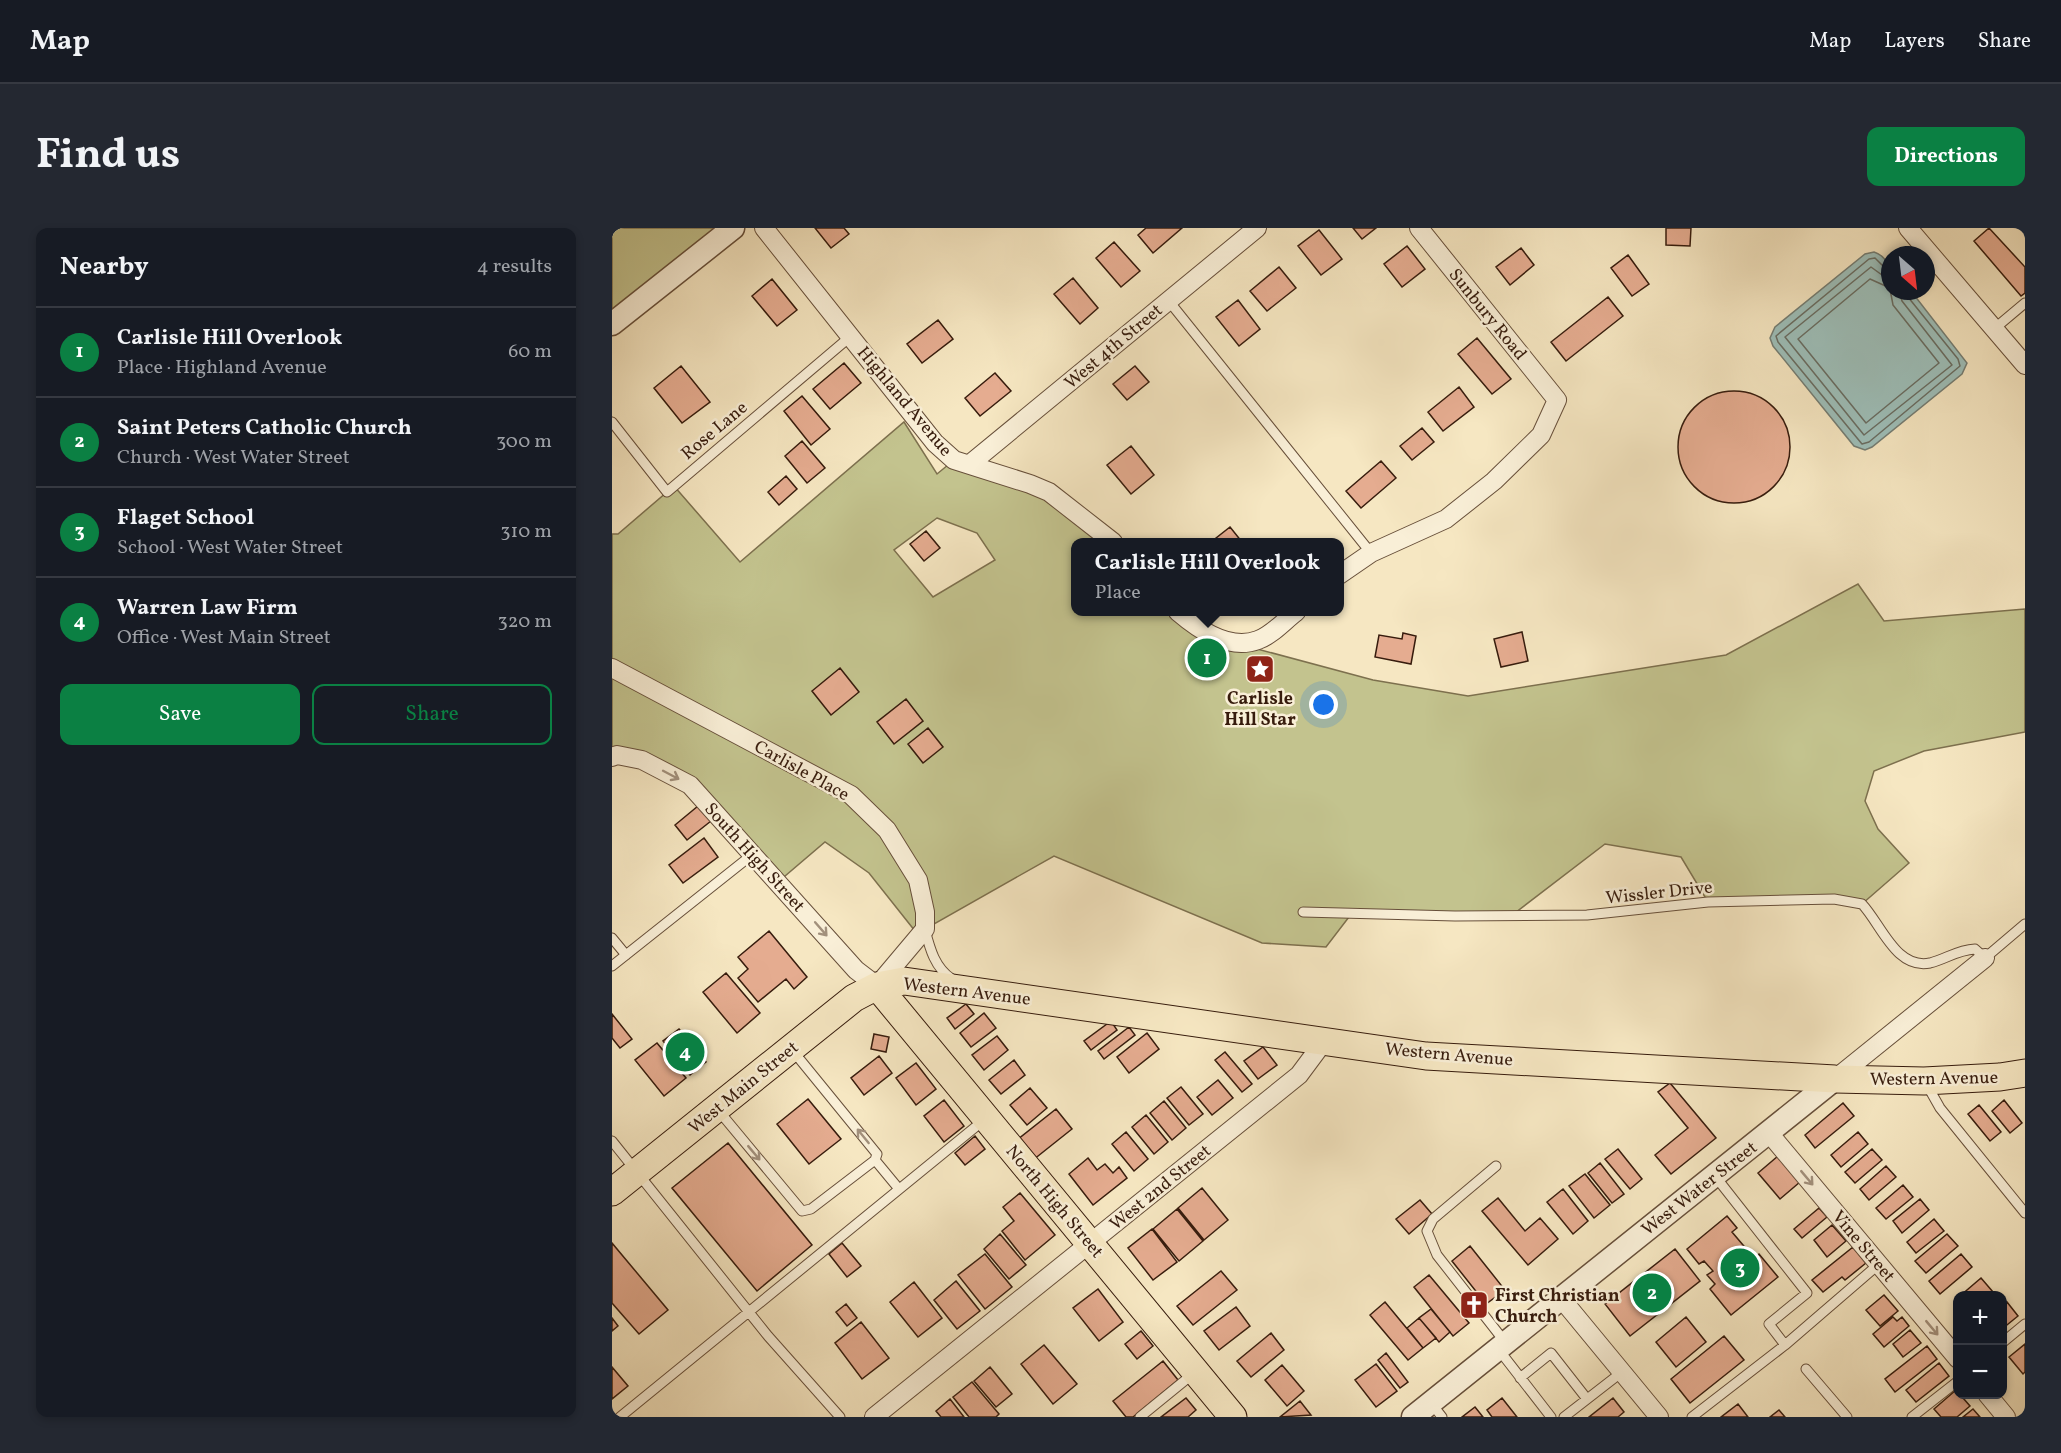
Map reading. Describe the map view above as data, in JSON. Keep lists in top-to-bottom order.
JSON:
{
  "streets": {
    "main road": ["Western Avenue", "West Main Street", "North High Street"],
    "street": [
      "Sunbury Road",
      "West 4th Street",
      "Highland Avenue",
      "Carlisle Place",
      "South High Street",
      "West 2nd Street",
      "West Water Street",
      "Vine Street"
    ],
    "lane": ["Rose Lane", "Wissler Drive"]
  },
  "crossings": [
    ["West 4th Street", "Highland Avenue"],
    ["Highland Avenue", "Rose Lane"],
    ["South High Street", "Western Avenue"],
    ["South High Street", "West Main Street"],
    ["South High Street", "North High Street"],
    ["Wissler Drive", "West Water Street"],
    ["Western Avenue", "West Main Street"],
    ["Western Avenue", "West 2nd Street"],
    ["Western Avenue", "West Water Street"],
    ["Western Avenue", "North High Street"],
    ["West Main Street", "North High Street"],
    ["West 2nd Street", "North High Street"],
    ["West Water Street", "Vine Street"]
  ],
  "one_way": ["South High Street", "Vine Street"],
  "places": {
    "place": ["Carlisle Hill Star"],
    "church": ["First Christian Church"]
  },
  "north": "bottom right",
  "page": {
    "header": "Map",
    "nav": ["Map", "Layers", "Share"],
    "title": "Find us",
    "buttons": [
      "Directions",
      ["Save", "Share"]
    ],
    "heading": ["Nearby", "4 results"],
    "list": [
      {
        "mark": "1",
        "name": "Carlisle Hill Overlook",
        "note": "Place · Highland Avenue",
        "value": "60 m"
      },
      {
        "mark": "2",
        "name": "Saint Peters Catholic Church",
        "note": "Church · West Water Street",
        "value": "300 m"
      },
      {
        "mark": "3",
        "name": "Flaget School",
        "note": "School · West Water Street",
        "value": "310 m"
      },
      {
        "mark": "4",
        "name": "Warren Law Firm",
        "note": "Office · West Main Street",
        "value": "320 m"
      }
    ],
    "popup": ["Carlisle Hill Overlook", "Place"],
    "pins": [
      "1",
      "4",
      "3",
      "2"
    ],
    "map_buttons": ["+", "−"]
  }
}
